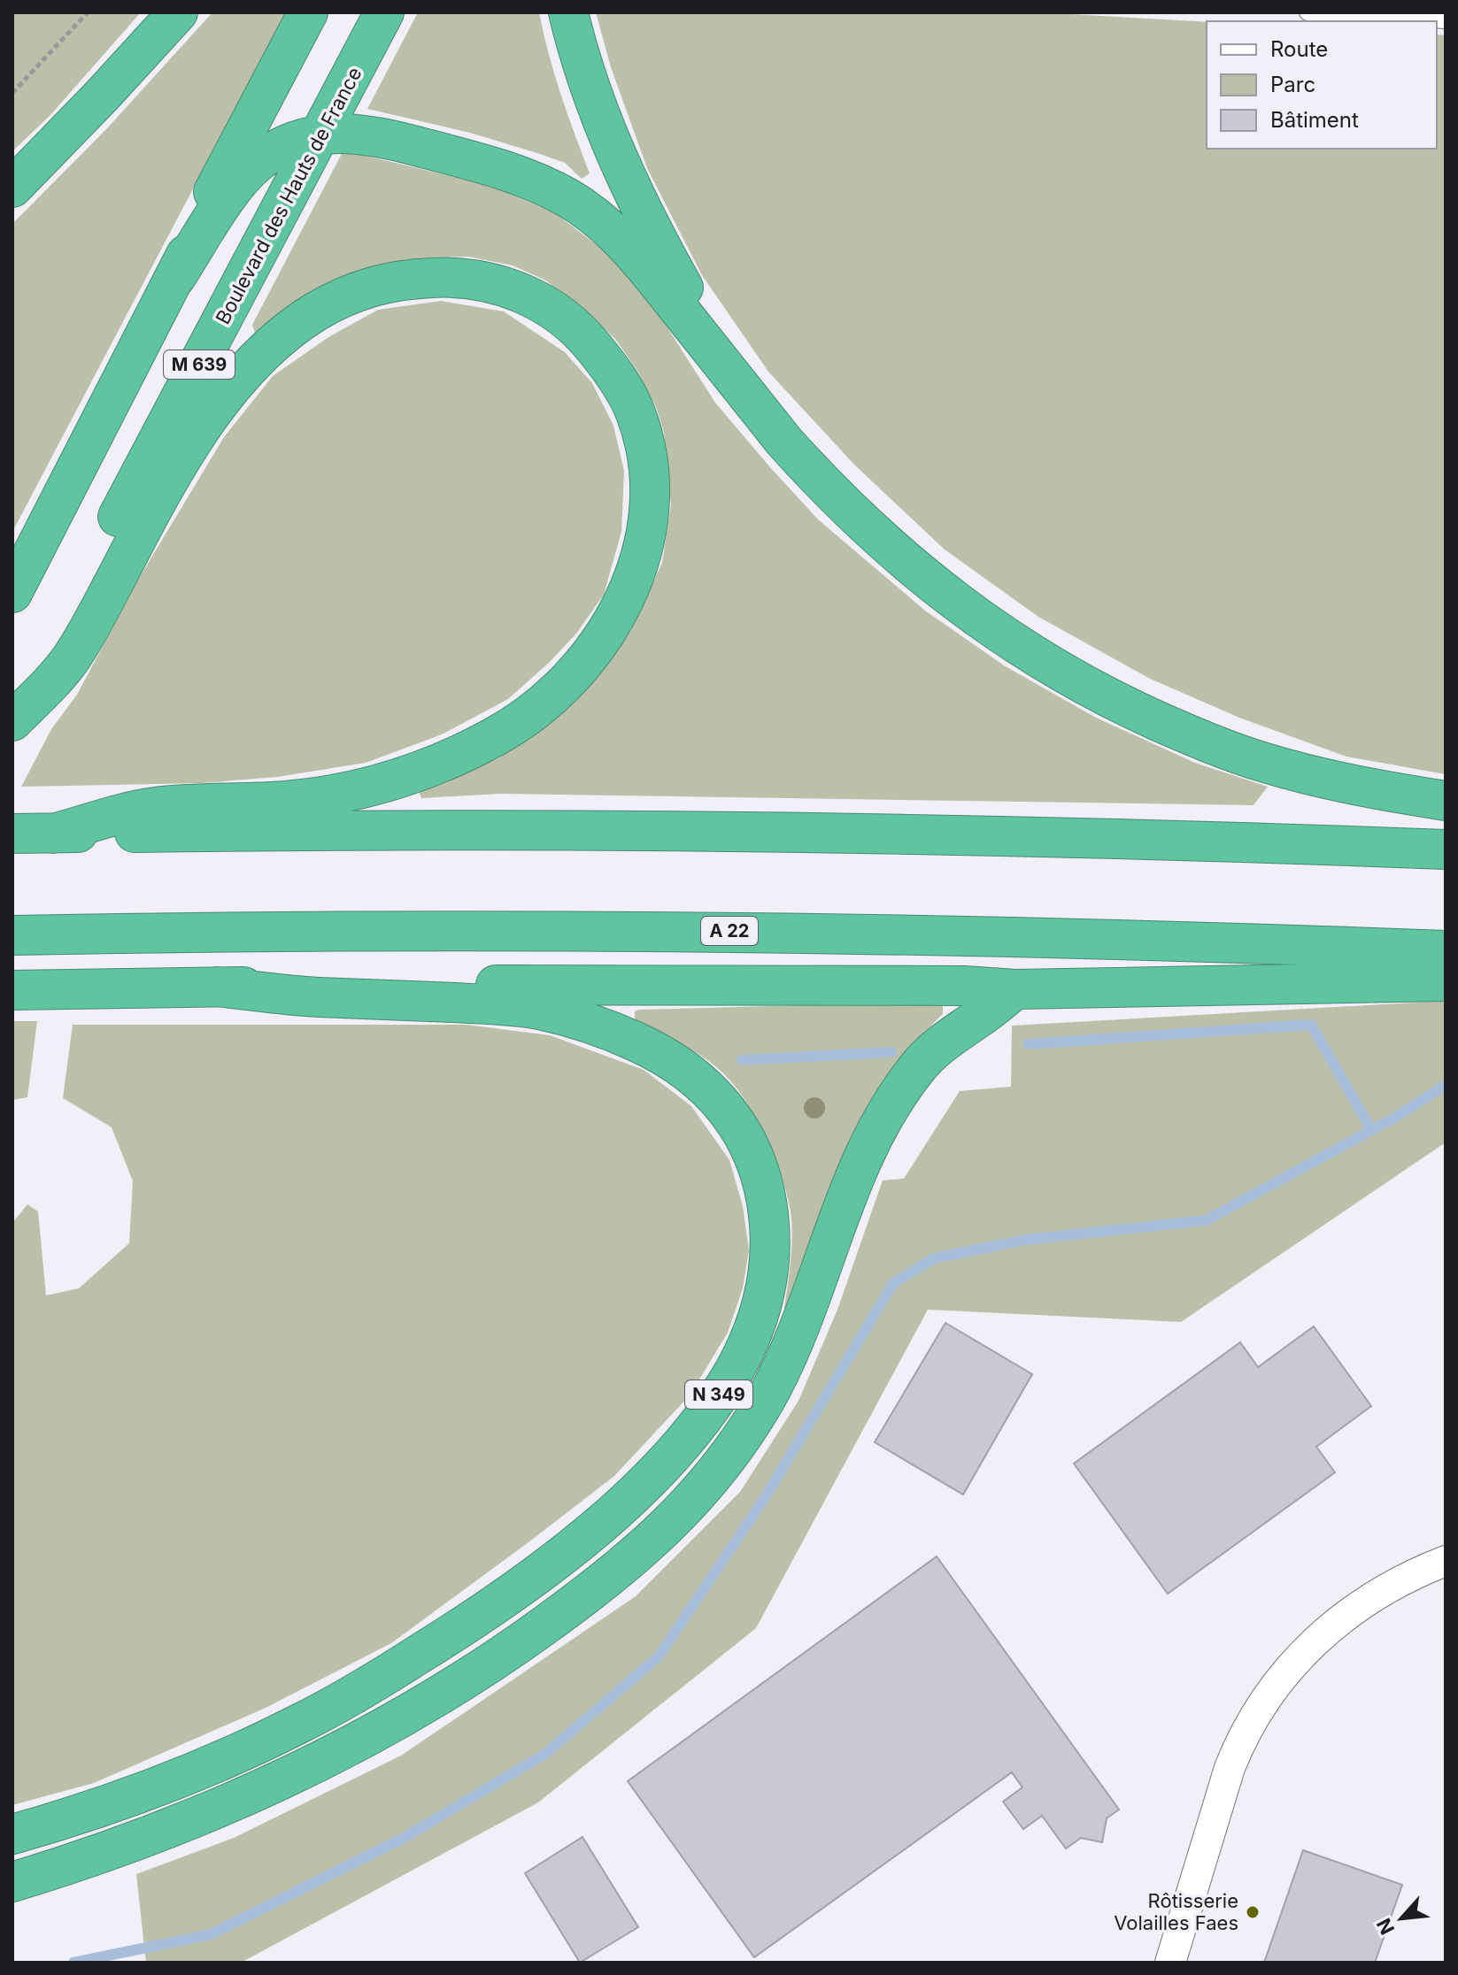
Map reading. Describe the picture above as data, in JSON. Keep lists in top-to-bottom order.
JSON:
{
  "streets": {
    "highway": [
      "Boulevard des Hauts de France",
      "M 639",
      "A 22",
      "N 349"
    ]
  },
  "places": ["Rôtisserie Volailles Faes"],
  "legend": ["Route", "Parc", "Bâtiment"],
  "north": "bottom left"
}
